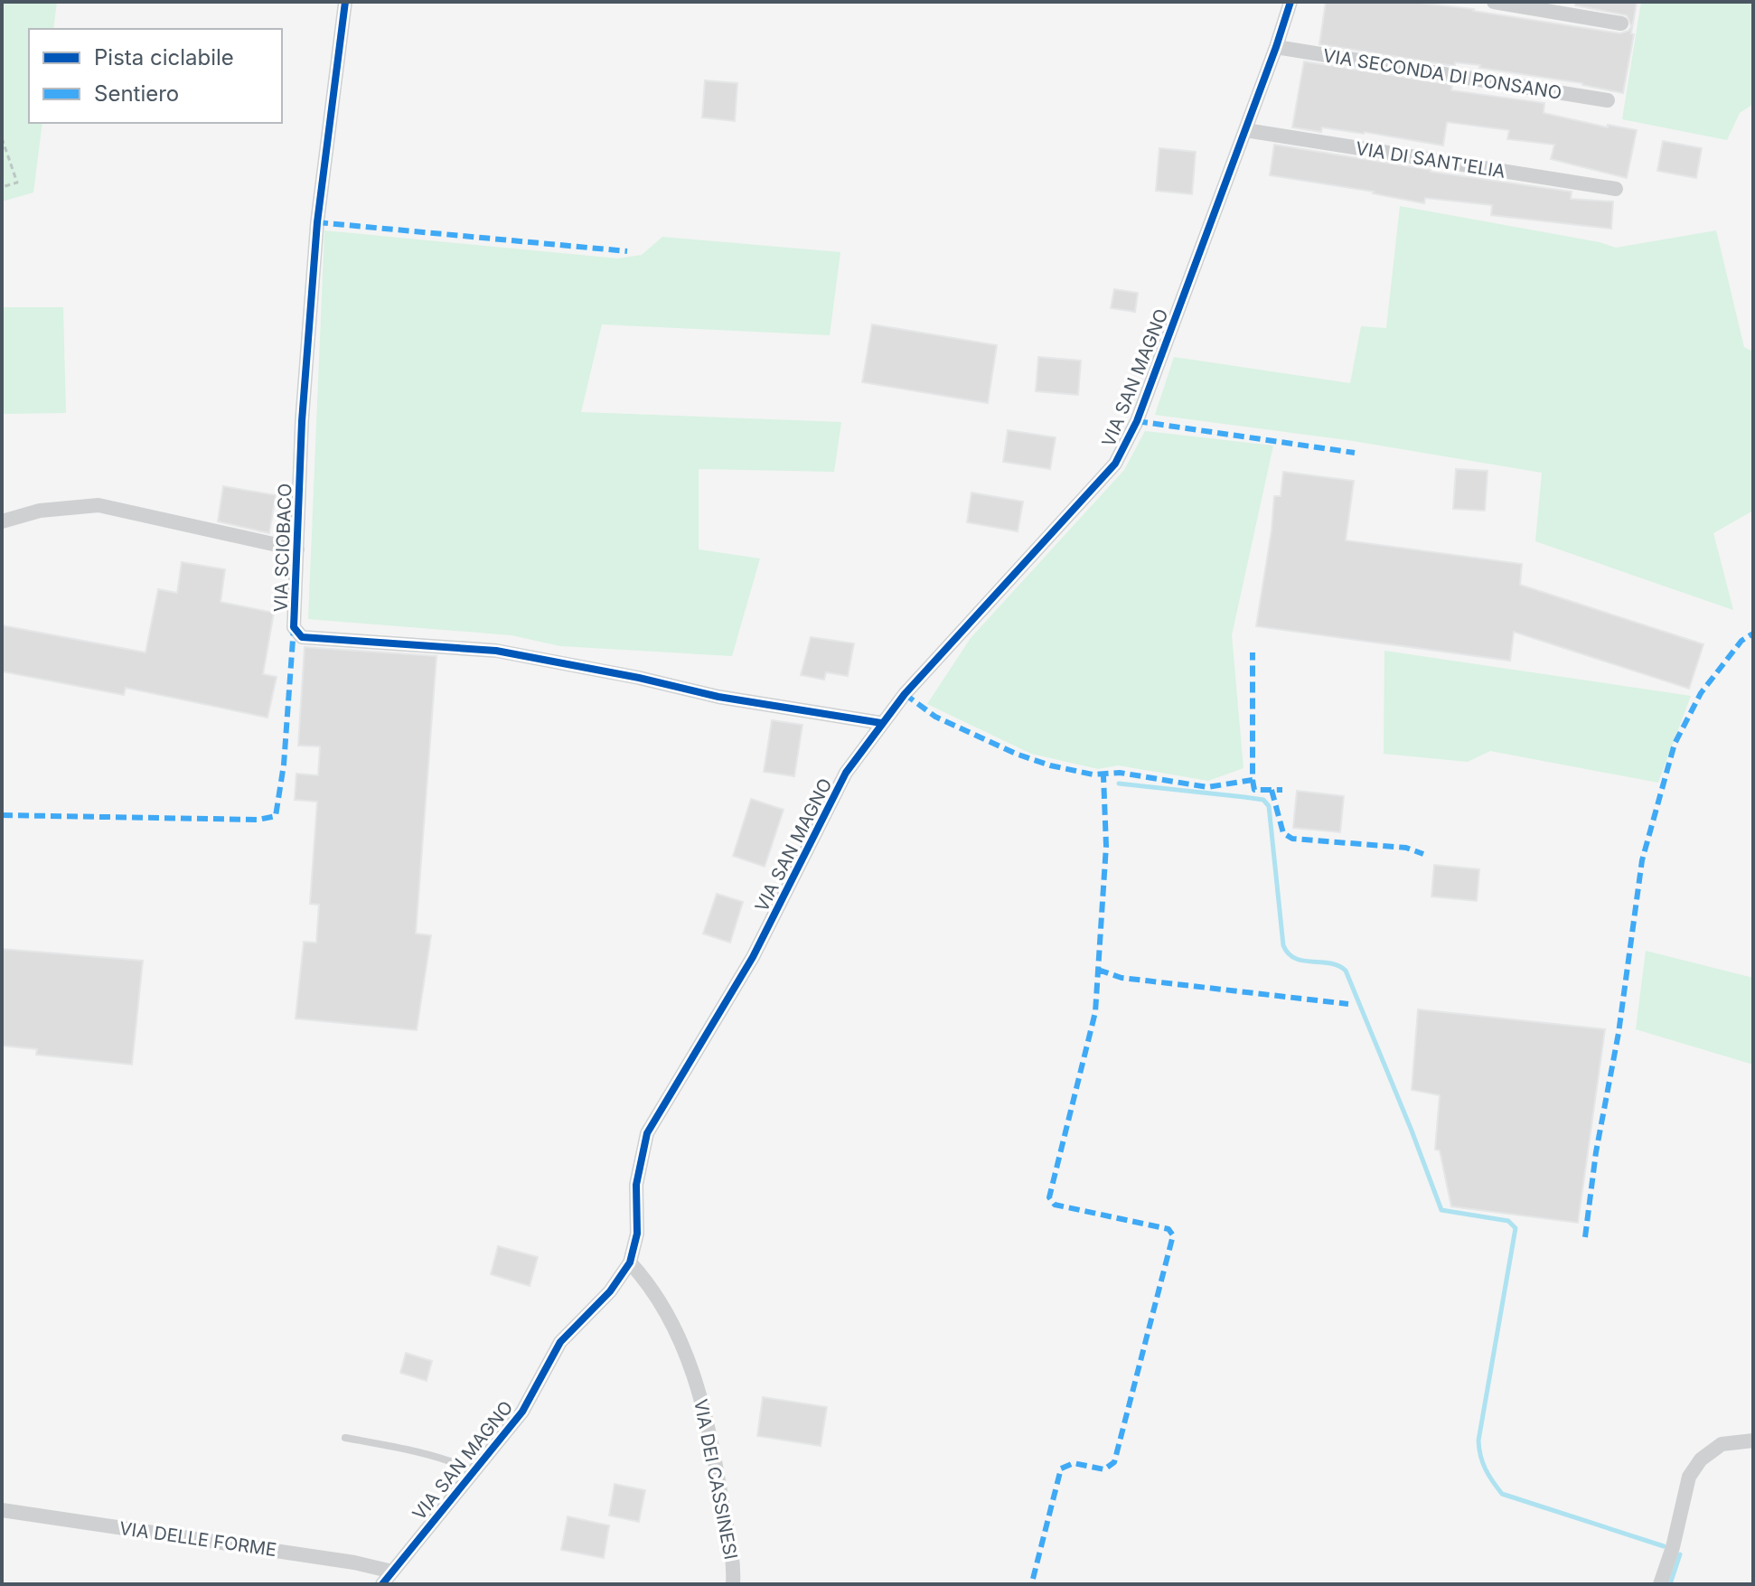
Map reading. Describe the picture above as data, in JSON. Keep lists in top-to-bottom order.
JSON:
{
  "streets": {
    "street": [
      "VIA SECONDA DI PONSANO",
      "VIA DI SANT'ELIA",
      "VIA SAN MAGNO",
      "VIA SCIOBACO",
      "VIA DEI CASSINESI",
      "VIA DELLE FORME"
    ]
  },
  "crossings": [
    ["VIA SECONDA DI PONSANO", "VIA SAN MAGNO"],
    ["VIA DI SANT'ELIA", "VIA SAN MAGNO"],
    ["VIA SAN MAGNO", "VIA SCIOBACO"],
    ["VIA SAN MAGNO", "VIA DEI CASSINESI"],
    ["VIA SAN MAGNO", "VIA DELLE FORME"]
  ],
  "legend": ["Pista ciclabile", "Sentiero"]
}
